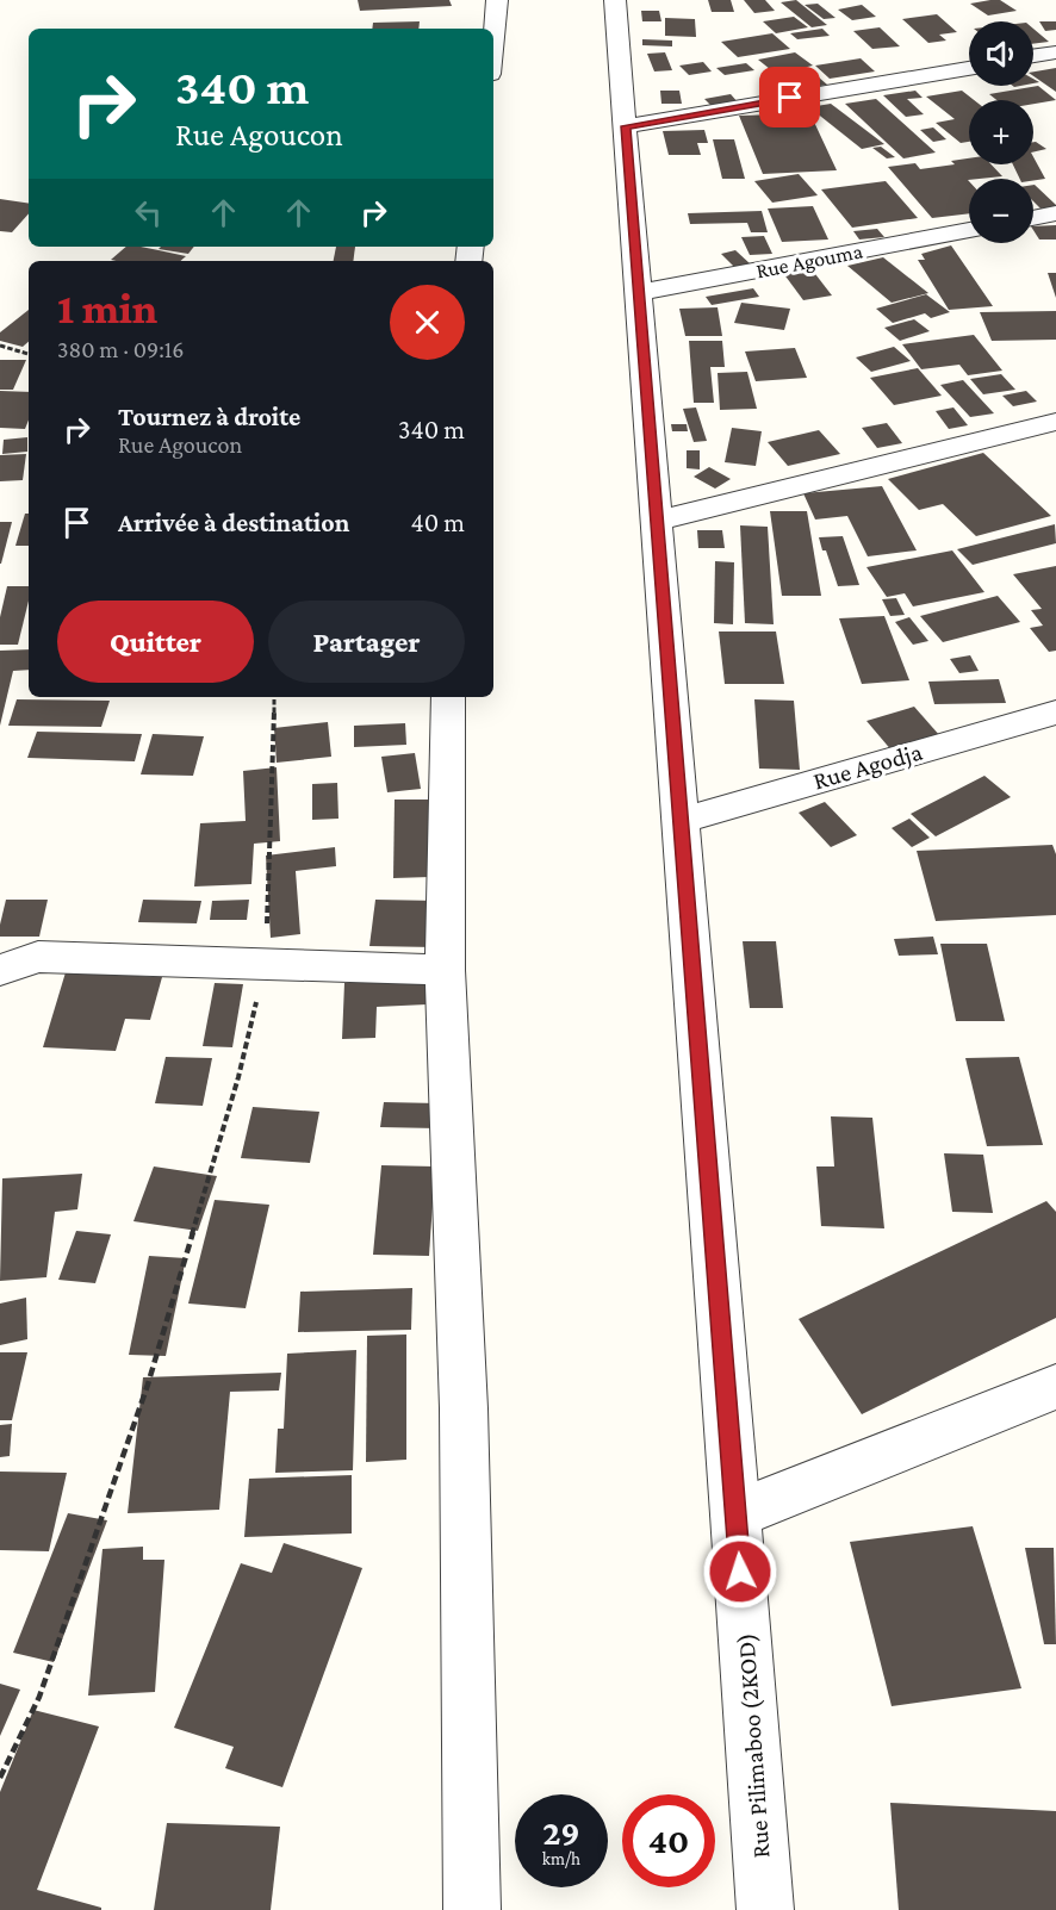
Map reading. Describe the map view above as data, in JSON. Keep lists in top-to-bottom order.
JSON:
{
  "streets": {
    "street": ["Rue Agouma", "Rue Agodja", "Rue Pilimaboo (2KOD)"]
  },
  "crossings": [
    ["Rue Agouma", "Rue Pilimaboo (2KOD)"],
    ["Rue Agodja", "Rue Pilimaboo (2KOD)"]
  ],
  "page": {
    "map_buttons": ["+", "−"],
    "turn": ["340 m", "Rue Agoucon"],
    "heading": ["1 min", "380 m · 09:16"],
    "list": [
      {
        "name": "Tournez à droite",
        "note": "Rue Agoucon",
        "value": "340 m"
      },
      {
        "name": "Arrivée à destination",
        "value": "40 m"
      }
    ],
    "buttons": ["Quitter", "Partager"],
    "speed": "29 km/h",
    "limit": "40"
  }
}
